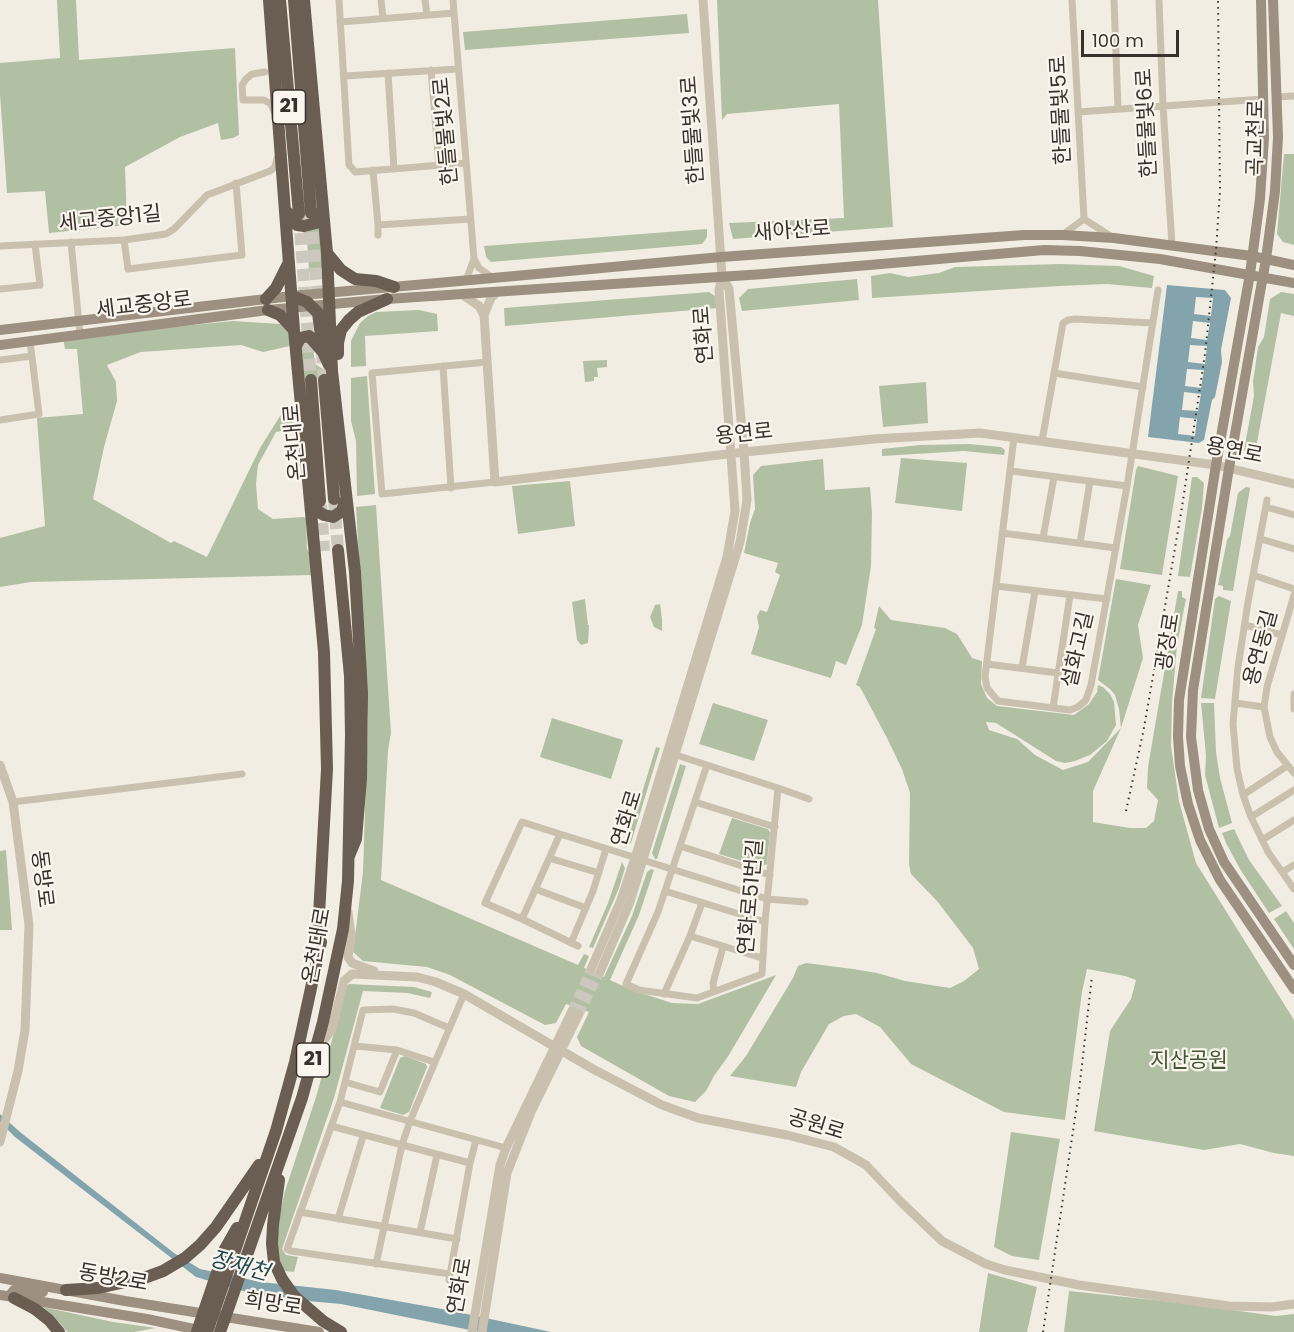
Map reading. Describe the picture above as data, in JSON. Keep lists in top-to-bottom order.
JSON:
{
  "streets": {
    "highway": ["21", "온천대로"],
    "main road": [
      "곡교천로",
      "새아산로",
      "세교중앙로",
      "광장로",
      "동방2로",
      "희망로"
    ],
    "street": [
      "한들물빛5로",
      "한들물빛6로",
      "한들물빛3로",
      "한들물빛2로",
      "세교중앙1길",
      "연화로",
      "용연로",
      "용연동길",
      "설화고길",
      "동방로",
      "연화로51번길",
      "공원로"
    ]
  },
  "crossings": [
    ["한들물빛6로", "새아산로"],
    ["한들물빛3로", "새아산로"],
    ["한들물빛3로", "연화로"],
    ["곡교천로", "새아산로"],
    ["곡교천로", "광장로"],
    ["새아산로", "세교중앙로"],
    ["새아산로", "연화로"],
    ["새아산로", "광장로"],
    ["연화로", "용연로"],
    ["연화로", "연화로51번길"],
    ["연화로", "공원로"],
    ["용연로", "광장로"],
    ["용연로", "설화고길"],
    ["온천대로", "동방2로"],
    ["동방2로", "희망로"]
  ],
  "water": ["장재천"],
  "parks": ["지산공원"],
  "scale_bar": "100 m"
}
